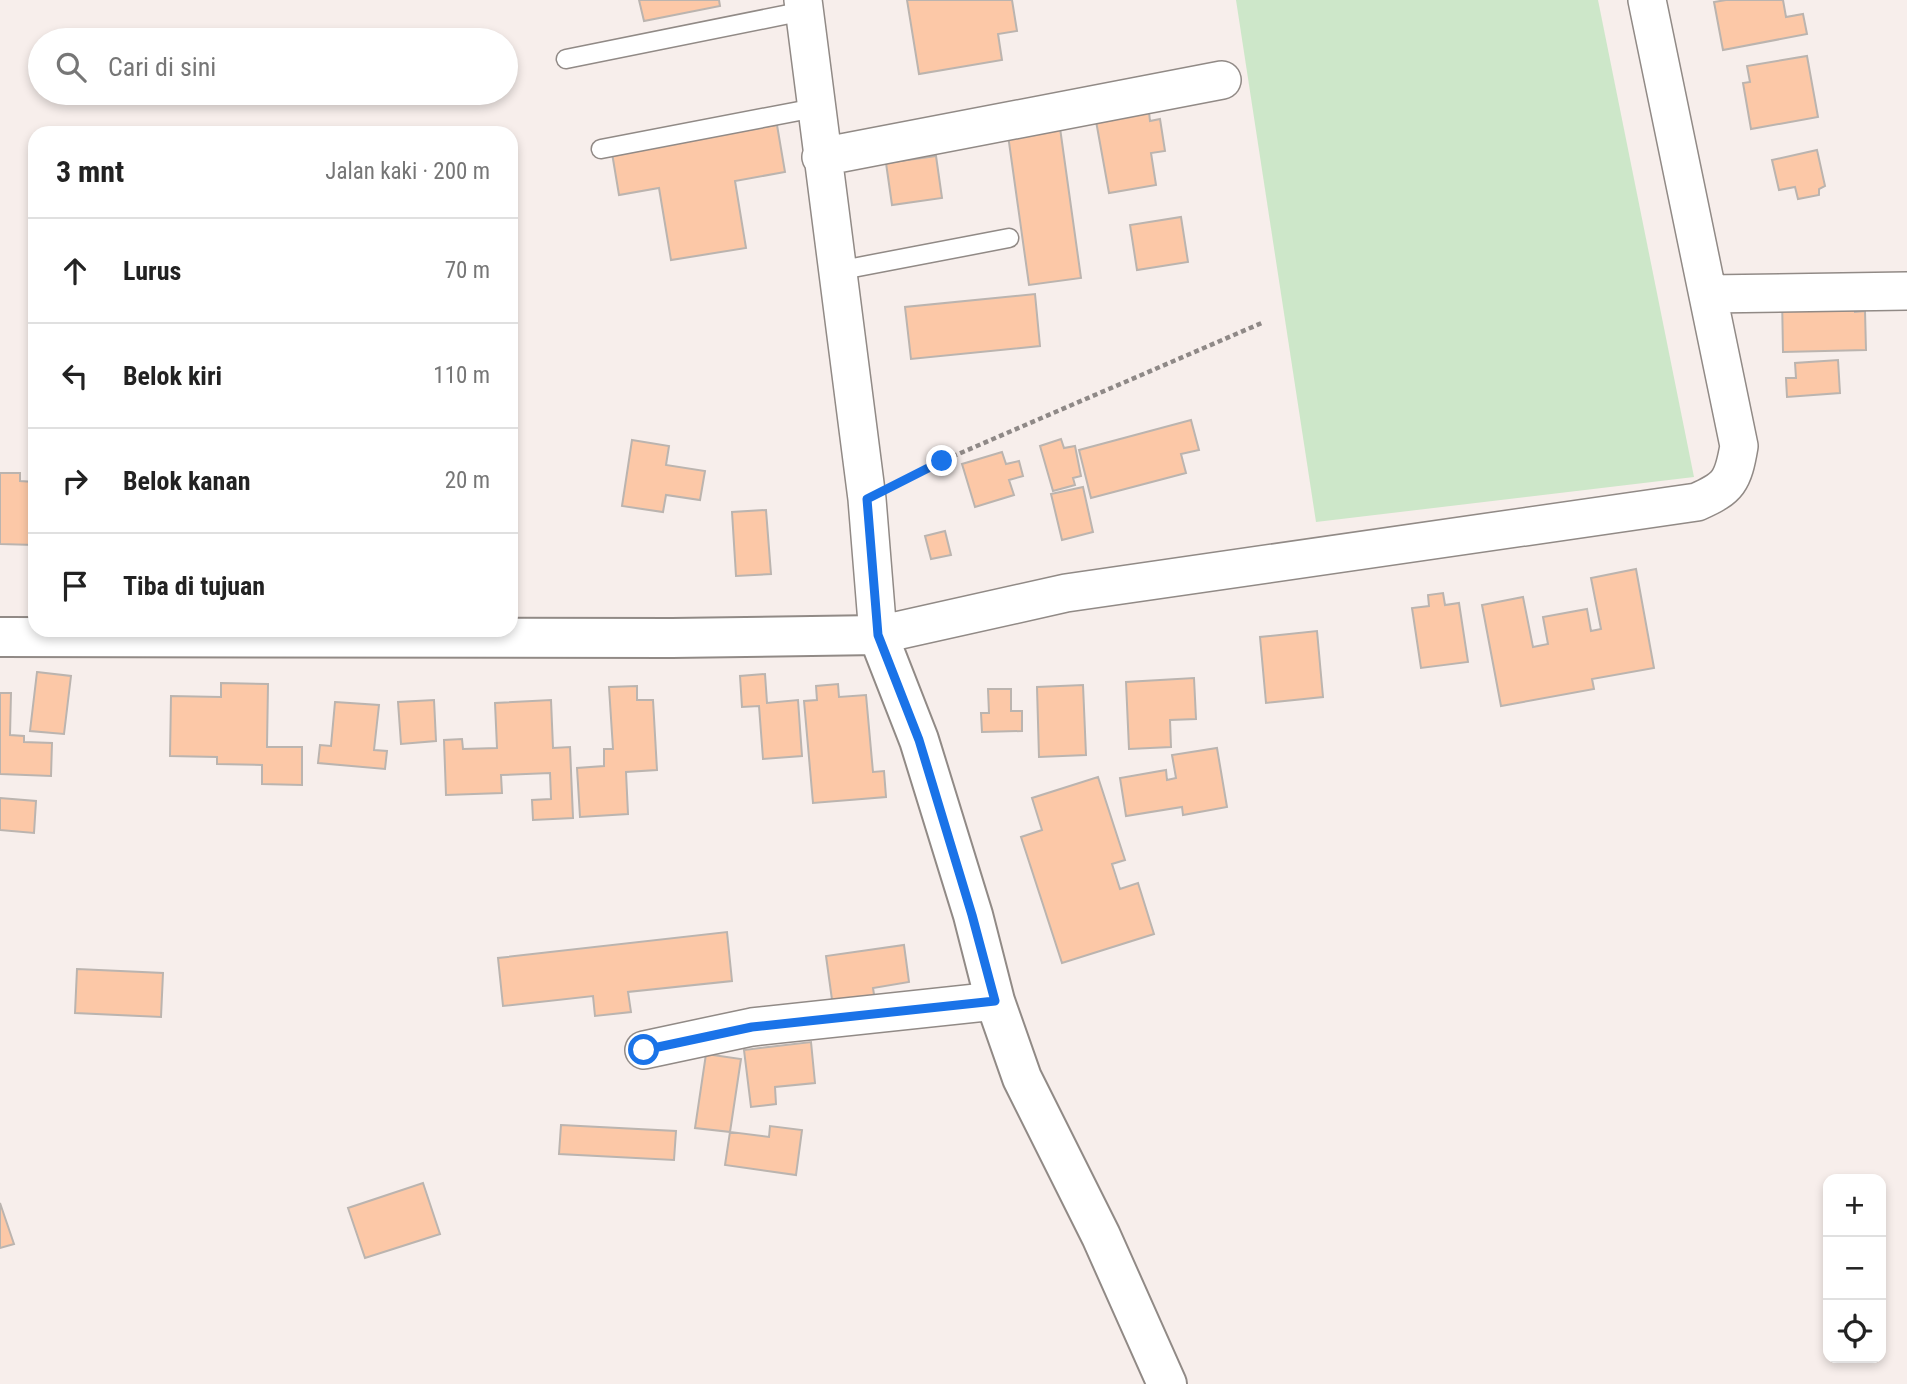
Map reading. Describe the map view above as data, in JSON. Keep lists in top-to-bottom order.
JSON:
{
  "page": {
    "search": "Cari di sini",
    "heading": ["3 mnt", "Jalan kaki · 200 m"],
    "list": [
      ["Lurus", "70 m"],
      ["Belok kiri", "110 m"],
      ["Belok kanan", "20 m"],
      "Tiba di tujuan"
    ],
    "map_buttons": ["+", "−"]
  }
}
